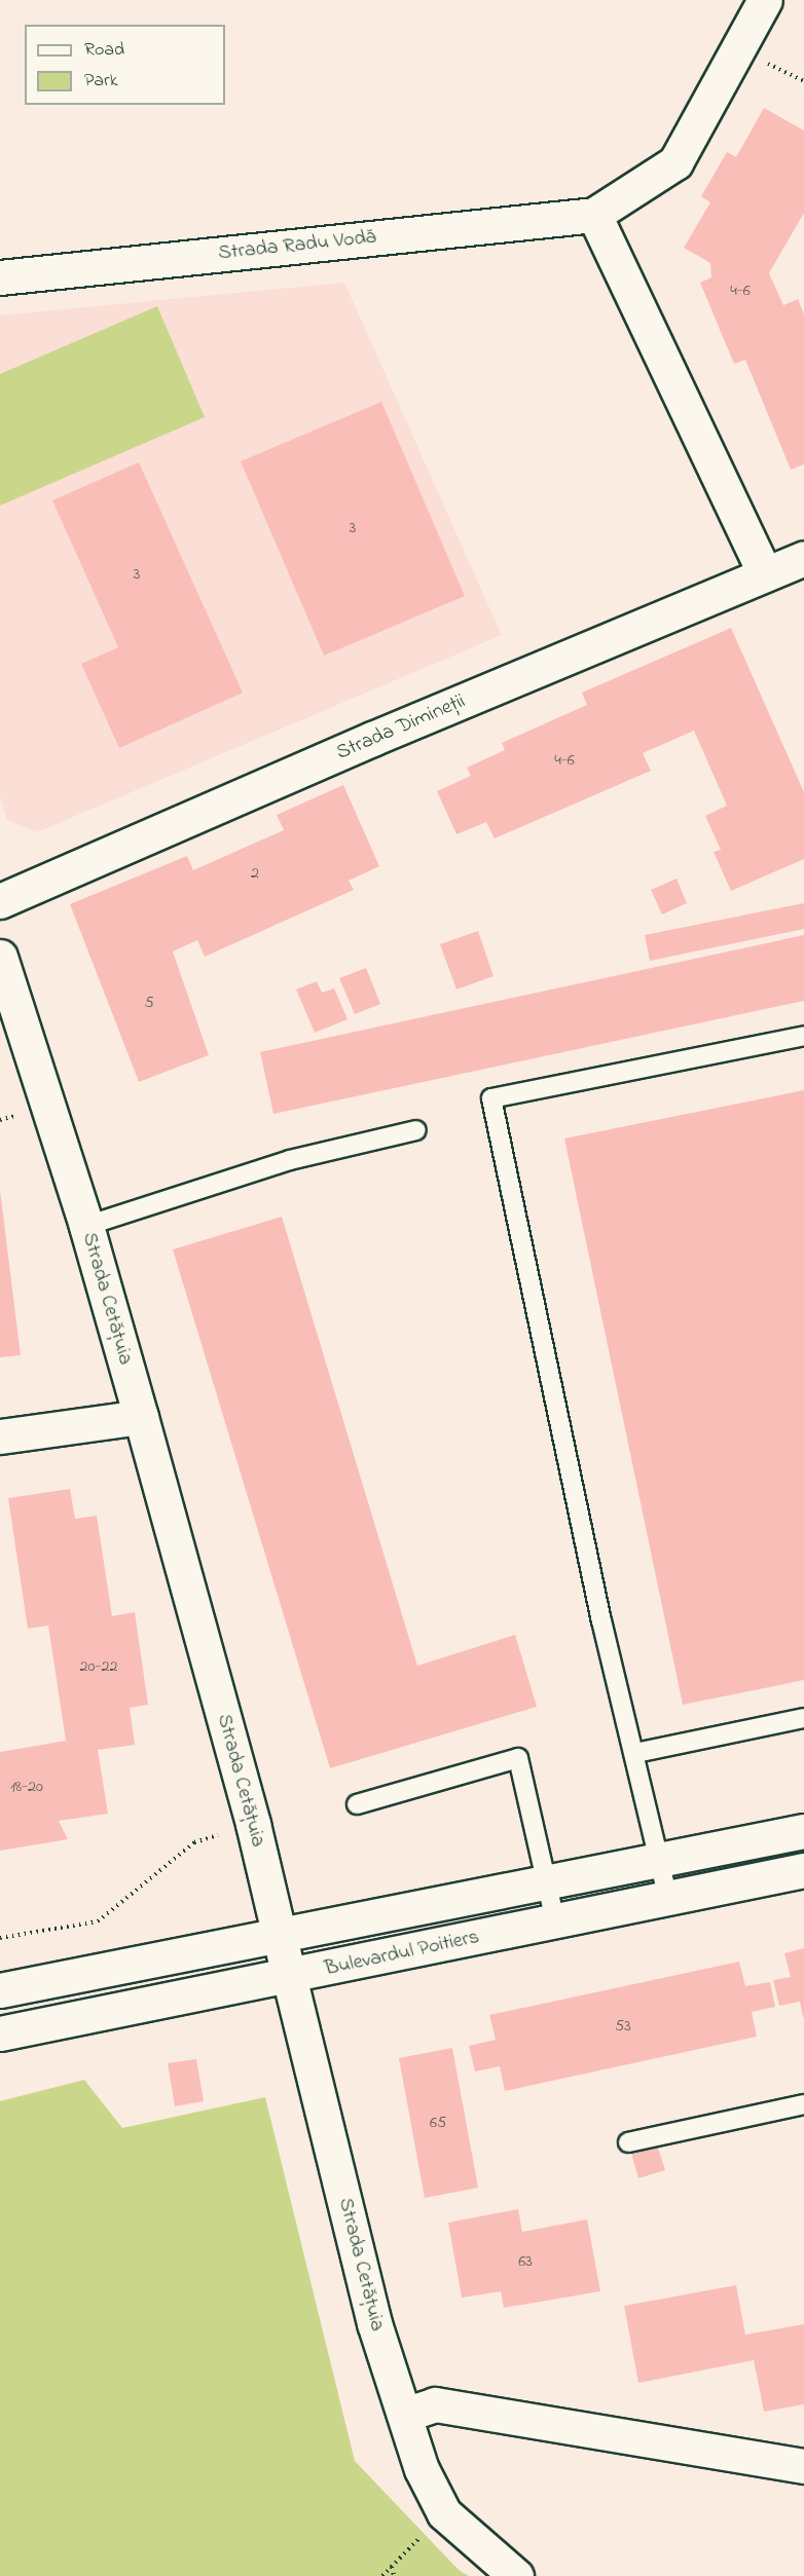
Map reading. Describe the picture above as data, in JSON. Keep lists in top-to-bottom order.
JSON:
{
  "streets": {
    "street": [
      "Strada Radu Vodă",
      "Strada Dimineții",
      "Strada Cetățuia",
      "Bulevardul Poitiers"
    ]
  },
  "crossings": [
    ["Strada Cetățuia", "Bulevardul Poitiers"]
  ],
  "house_numbers": [
    "4-6",
    "3",
    "3",
    "4-6",
    "2",
    "5",
    "20-22",
    "18-20",
    "53",
    "65",
    "63"
  ],
  "legend": ["Road", "Park"]
}
